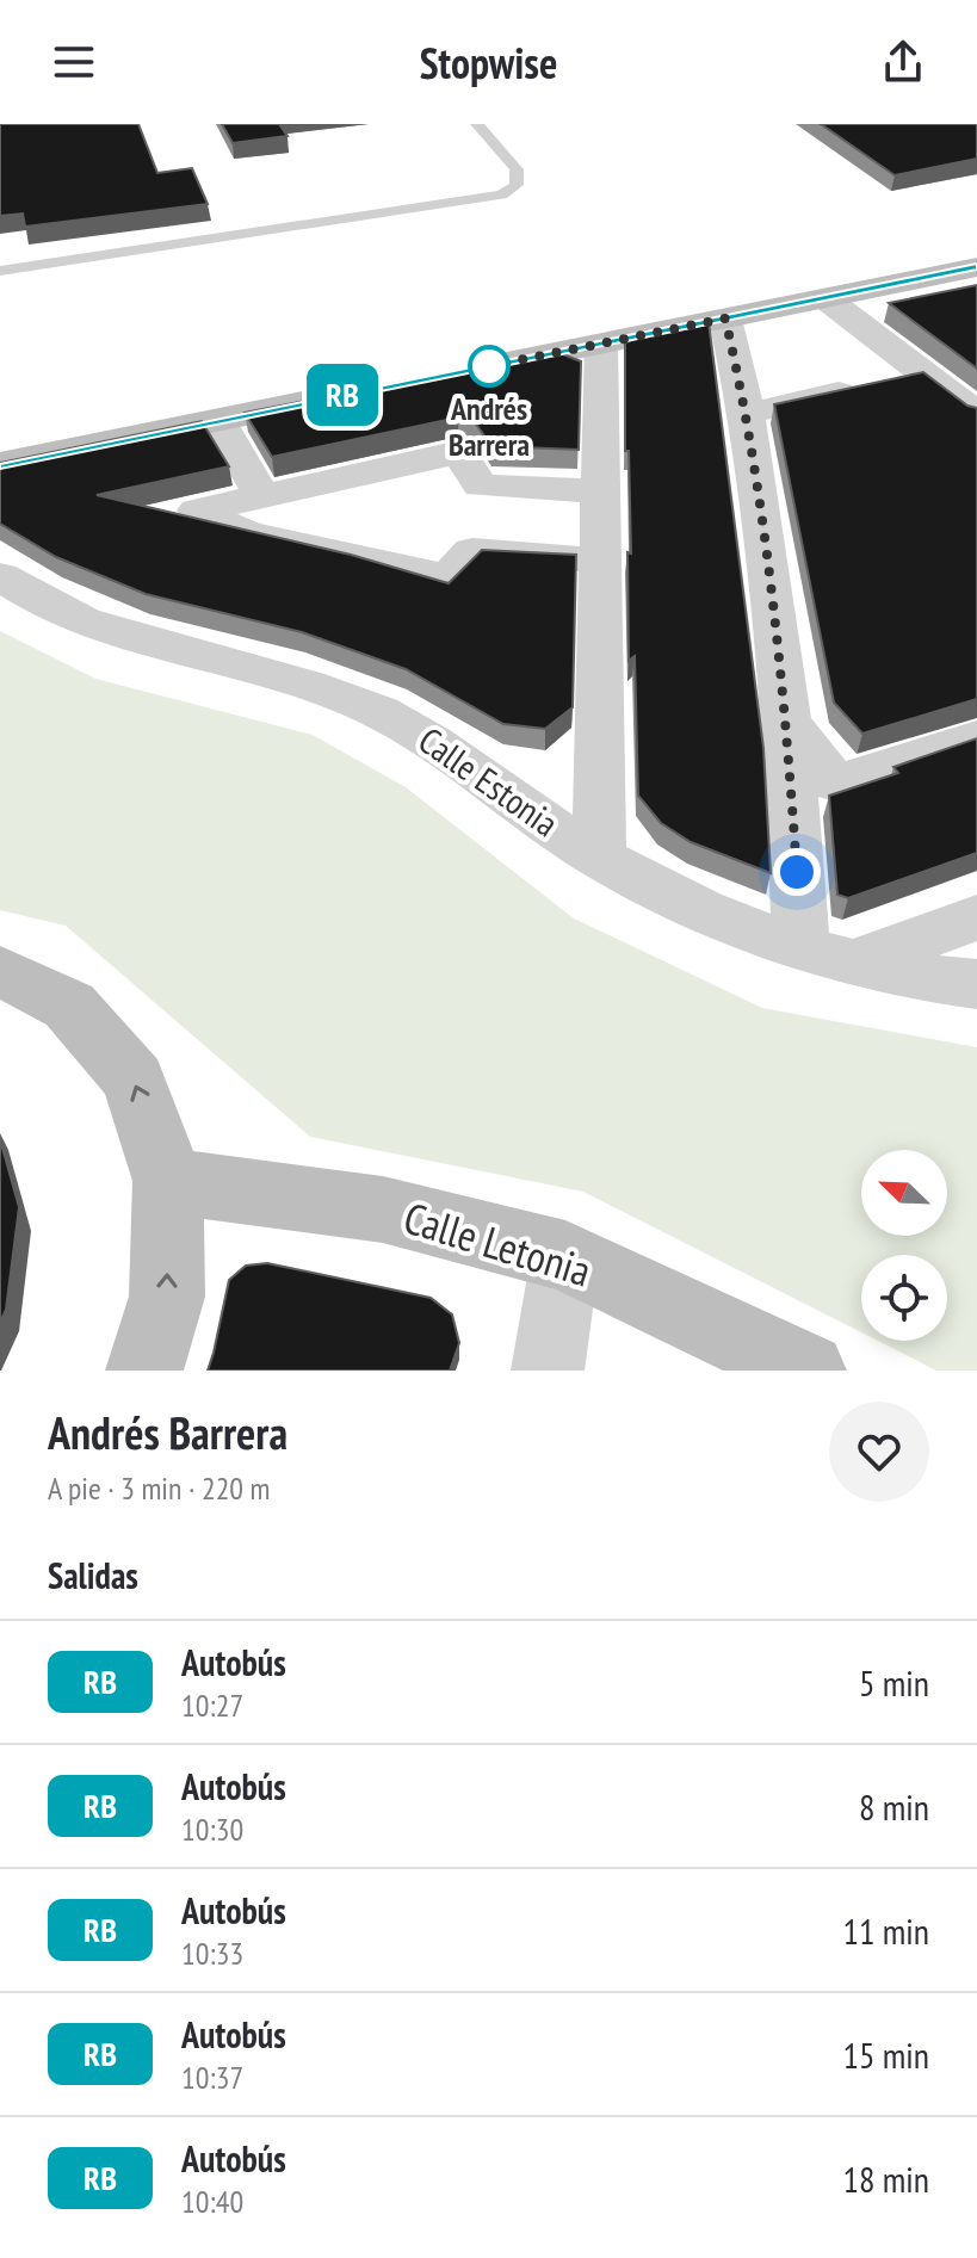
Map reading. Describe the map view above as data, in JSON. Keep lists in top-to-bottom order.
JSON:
{
  "streets": {
    "street": ["Calle Estonia", "Calle Letonia"]
  },
  "places": ["Andrés Barrera"],
  "lines": ["bus line RB"],
  "north": "top left",
  "page": {
    "header": "Stopwise",
    "on_map": "RB",
    "heading": [
      ["Andrés Barrera", "A pie · 3 min · 220 m"],
      "Salidas"
    ],
    "list": [
      {
        "mark": "RB",
        "name": "Autobús",
        "note": "10:27",
        "value": "5 min"
      },
      {
        "mark": "RB",
        "name": "Autobús",
        "note": "10:30",
        "value": "8 min"
      },
      {
        "mark": "RB",
        "name": "Autobús",
        "note": "10:33",
        "value": "11 min"
      },
      {
        "mark": "RB",
        "name": "Autobús",
        "note": "10:37",
        "value": "15 min"
      },
      {
        "mark": "RB",
        "name": "Autobús",
        "note": "10:40",
        "value": "18 min"
      }
    ]
  }
}
